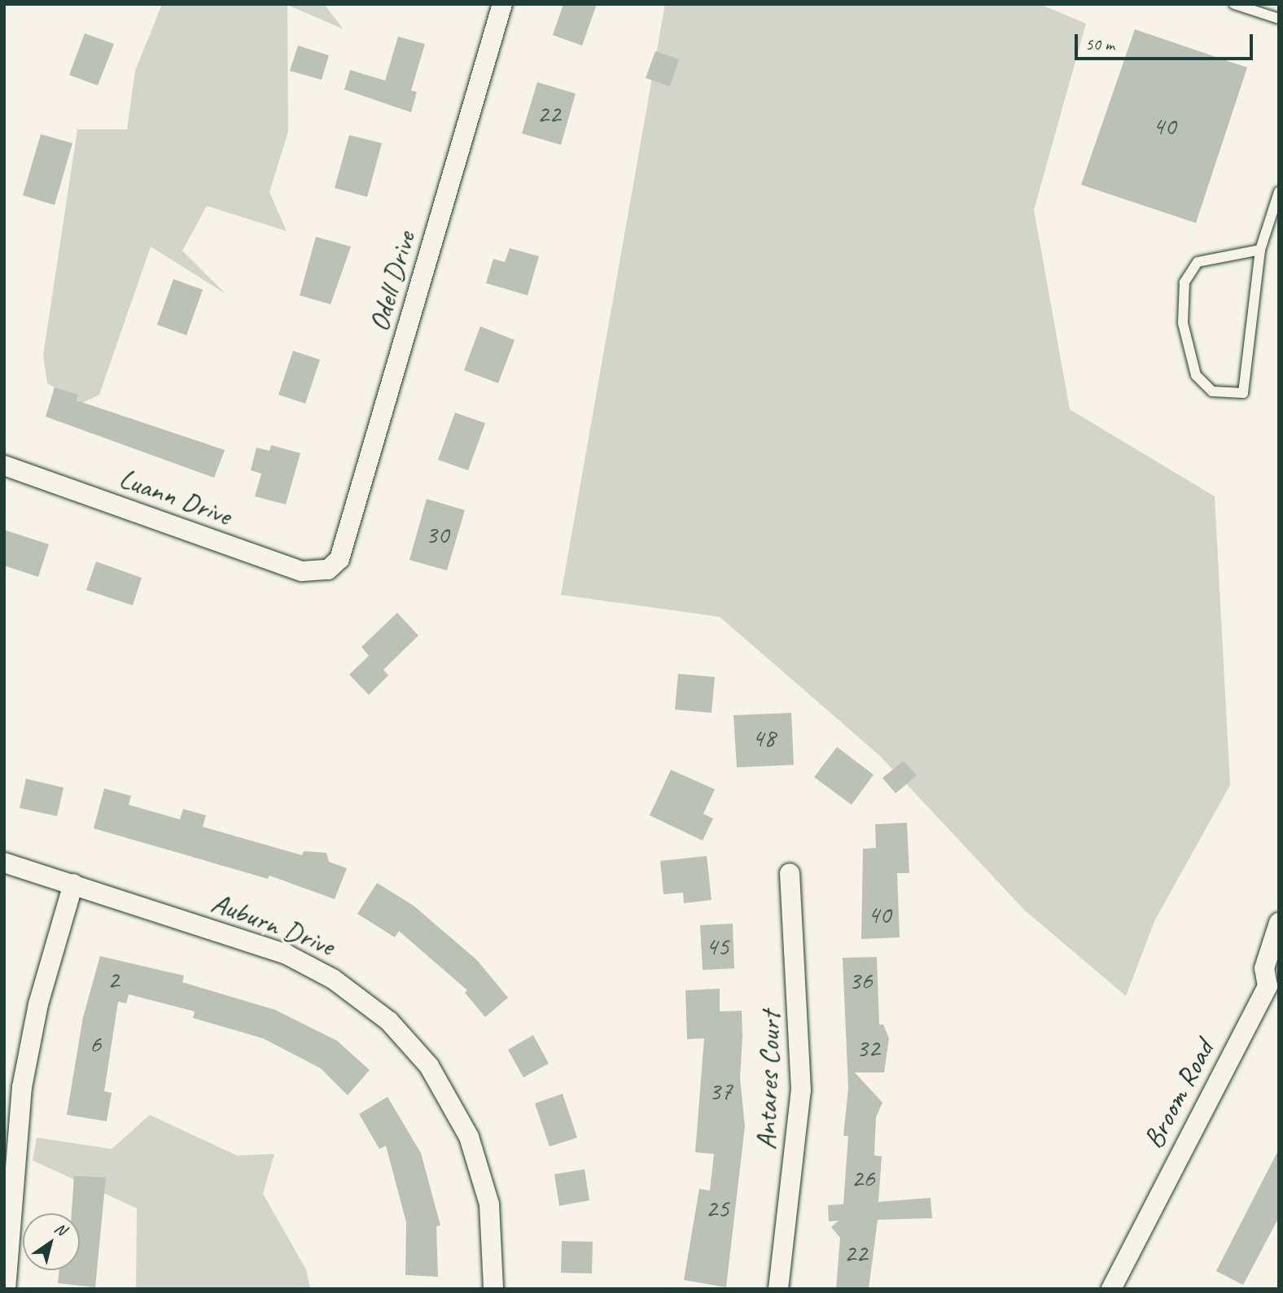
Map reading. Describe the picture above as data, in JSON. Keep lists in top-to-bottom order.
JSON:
{
  "streets": {
    "street": [
      "Odell Drive",
      "Luann Drive",
      "Auburn Drive",
      "Antares Court",
      "Broom Road"
    ]
  },
  "crossings": [
    ["Odell Drive", "Luann Drive"]
  ],
  "house_numbers": [
    "22",
    "40",
    "30",
    "48",
    "40",
    "45",
    "2",
    "36",
    "6",
    "32",
    "37",
    "26",
    "25",
    "22"
  ],
  "scale_bar": "50 m",
  "north": "top right"
}
